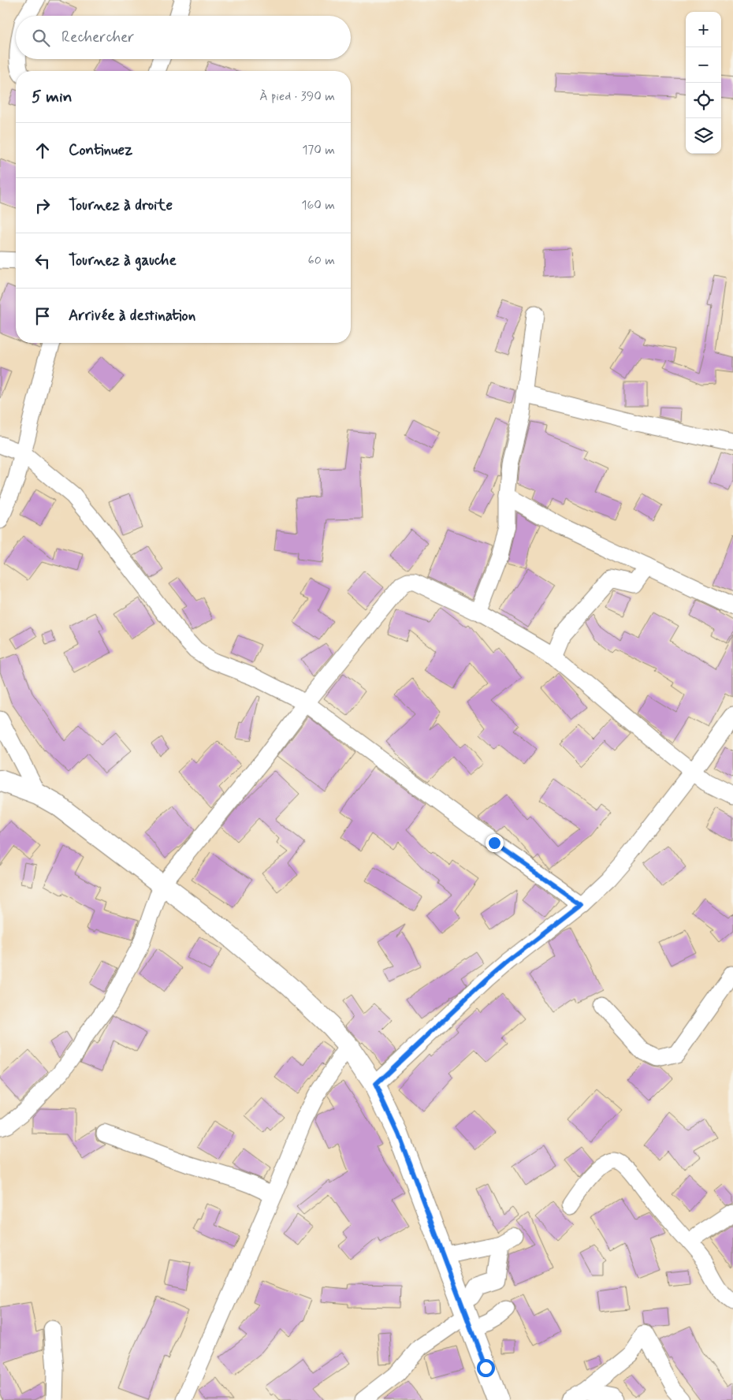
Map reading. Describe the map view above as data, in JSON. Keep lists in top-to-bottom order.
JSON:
{
  "page": {
    "map_buttons": ["+", "−"],
    "search": "Rechercher",
    "heading": ["5 min", "À pied · 390 m"],
    "list": [
      ["Continuez", "170 m"],
      ["Tournez à droite", "160 m"],
      ["Tournez à gauche", "60 m"],
      "Arrivée à destination"
    ]
  }
}
